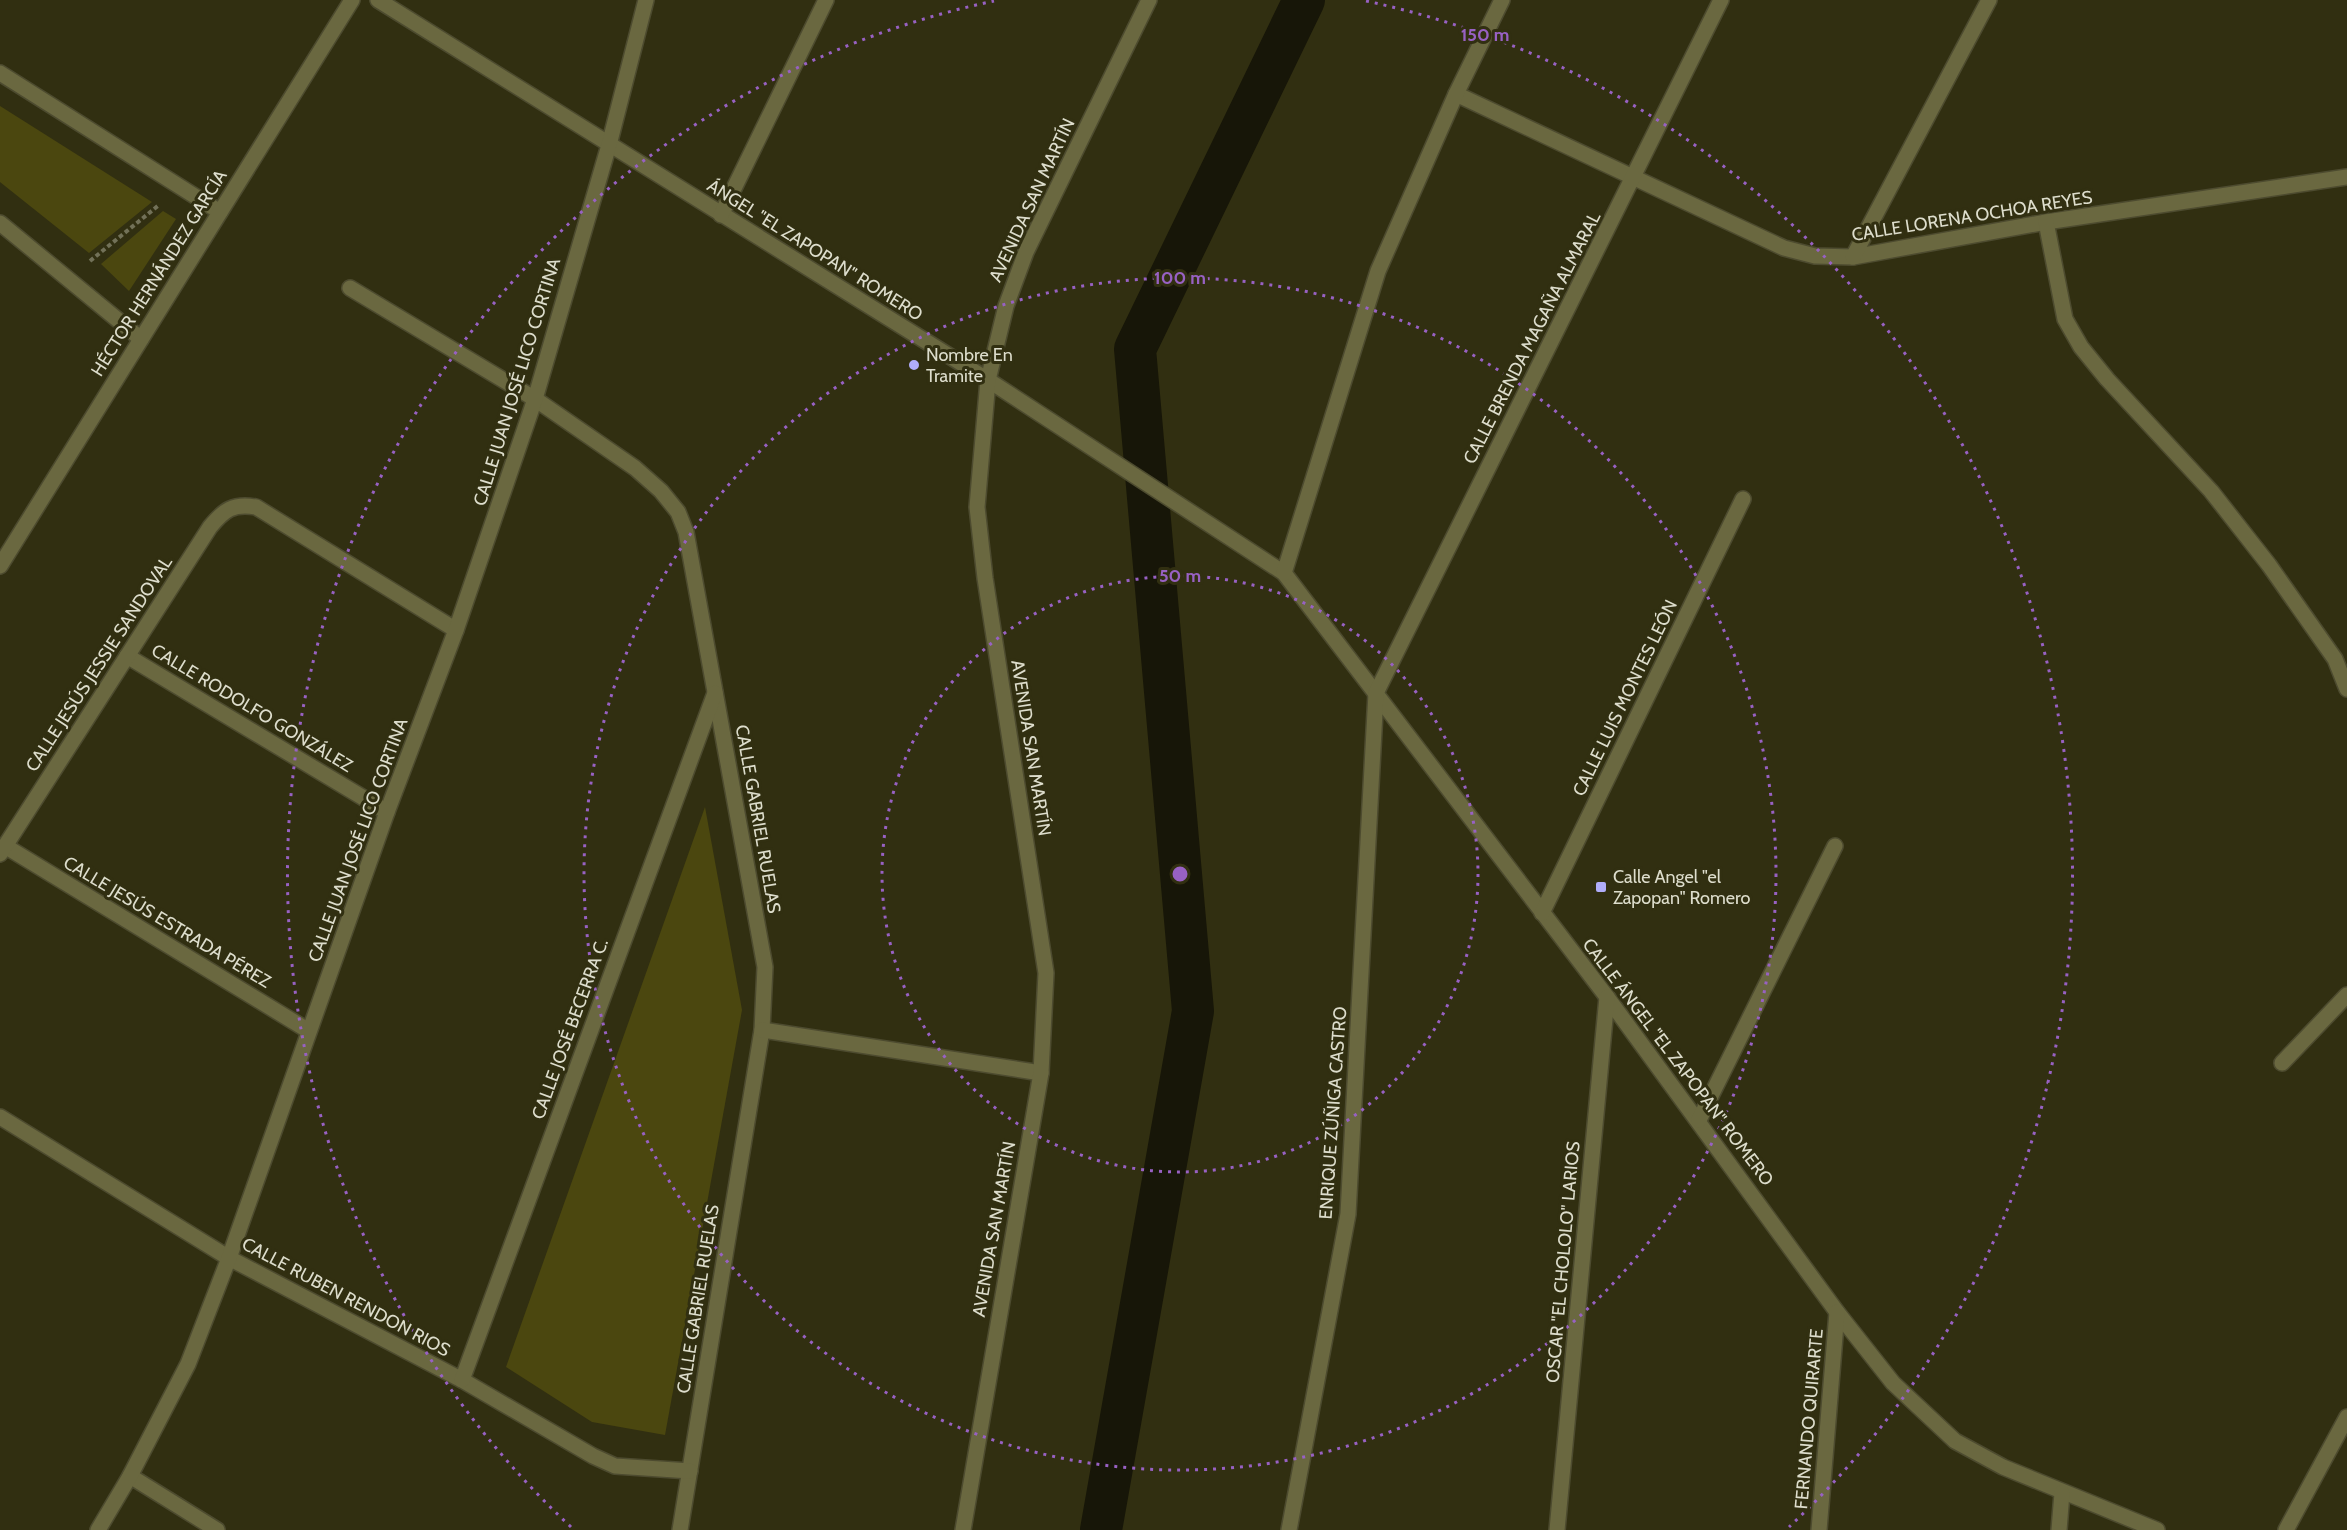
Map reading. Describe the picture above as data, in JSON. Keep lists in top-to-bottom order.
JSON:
{
  "streets": {
    "street": [
      "AVENIDA SAN MARTÍN",
      "CALLE LORENA OCHOA REYES",
      "ÁNGEL \"EL ZAPOPAN\" ROMERO",
      "HÉCTOR HERNÁNDEZ GARCÍA",
      "CALLE BRENDA MAGAÑA ALMARAL",
      "CALLE JUAN JOSÉ LICO CORTINA",
      "CALLE JESÚS JESSIE SANDOVAL",
      "CALLE LUIS MONTES LEÓN",
      "CALLE RODOLFO GONZÁLEZ",
      "CALLE GABRIEL RUELAS",
      "CALLE JESÚS ESTRADA PÉREZ",
      "CALLE JOSÉ BECERRA C.",
      "CALLE ÁNGEL \"EL ZAPOPAN\" ROMERO",
      "ENRIQUE ZÚÑIGA CASTRO",
      "OSCAR \"EL CHOLOLO\" LARIOS",
      "CALLE RUBEN RENDON RIOS",
      "FERNANDO QUIRARTE"
    ]
  },
  "crossings": [
    ["AVENIDA SAN MARTÍN", "ÁNGEL \"EL ZAPOPAN\" ROMERO"],
    ["CALLE LORENA OCHOA REYES", "CALLE BRENDA MAGAÑA ALMARAL"],
    ["ÁNGEL \"EL ZAPOPAN\" ROMERO", "CALLE JUAN JOSÉ LICO CORTINA"],
    ["ÁNGEL \"EL ZAPOPAN\" ROMERO", "CALLE ÁNGEL \"EL ZAPOPAN\" ROMERO"],
    ["CALLE BRENDA MAGAÑA ALMARAL", "CALLE ÁNGEL \"EL ZAPOPAN\" ROMERO"],
    ["CALLE BRENDA MAGAÑA ALMARAL", "ENRIQUE ZÚÑIGA CASTRO"],
    ["CALLE JUAN JOSÉ LICO CORTINA", "CALLE JESÚS JESSIE SANDOVAL"],
    ["CALLE JUAN JOSÉ LICO CORTINA", "CALLE RODOLFO GONZÁLEZ"],
    ["CALLE JUAN JOSÉ LICO CORTINA", "CALLE GABRIEL RUELAS"],
    ["CALLE JUAN JOSÉ LICO CORTINA", "CALLE JESÚS ESTRADA PÉREZ"],
    ["CALLE JUAN JOSÉ LICO CORTINA", "CALLE RUBEN RENDON RIOS"],
    ["CALLE JESÚS JESSIE SANDOVAL", "CALLE RODOLFO GONZÁLEZ"],
    ["CALLE JESÚS JESSIE SANDOVAL", "CALLE JESÚS ESTRADA PÉREZ"],
    ["CALLE LUIS MONTES LEÓN", "CALLE ÁNGEL \"EL ZAPOPAN\" ROMERO"],
    ["CALLE GABRIEL RUELAS", "CALLE JOSÉ BECERRA C."],
    ["CALLE GABRIEL RUELAS", "CALLE RUBEN RENDON RIOS"],
    ["CALLE JOSÉ BECERRA C.", "CALLE RUBEN RENDON RIOS"],
    ["CALLE ÁNGEL \"EL ZAPOPAN\" ROMERO", "ENRIQUE ZÚÑIGA CASTRO"],
    ["CALLE ÁNGEL \"EL ZAPOPAN\" ROMERO", "OSCAR \"EL CHOLOLO\" LARIOS"],
    ["CALLE ÁNGEL \"EL ZAPOPAN\" ROMERO", "FERNANDO QUIRARTE"]
  ],
  "places": {
    "other": ["Nombre En Tramite"],
    "transit": ["Calle Angel \"el Zapopan\" Romero"]
  },
  "rings": ["150 m", "100 m", "50 m"]
}
